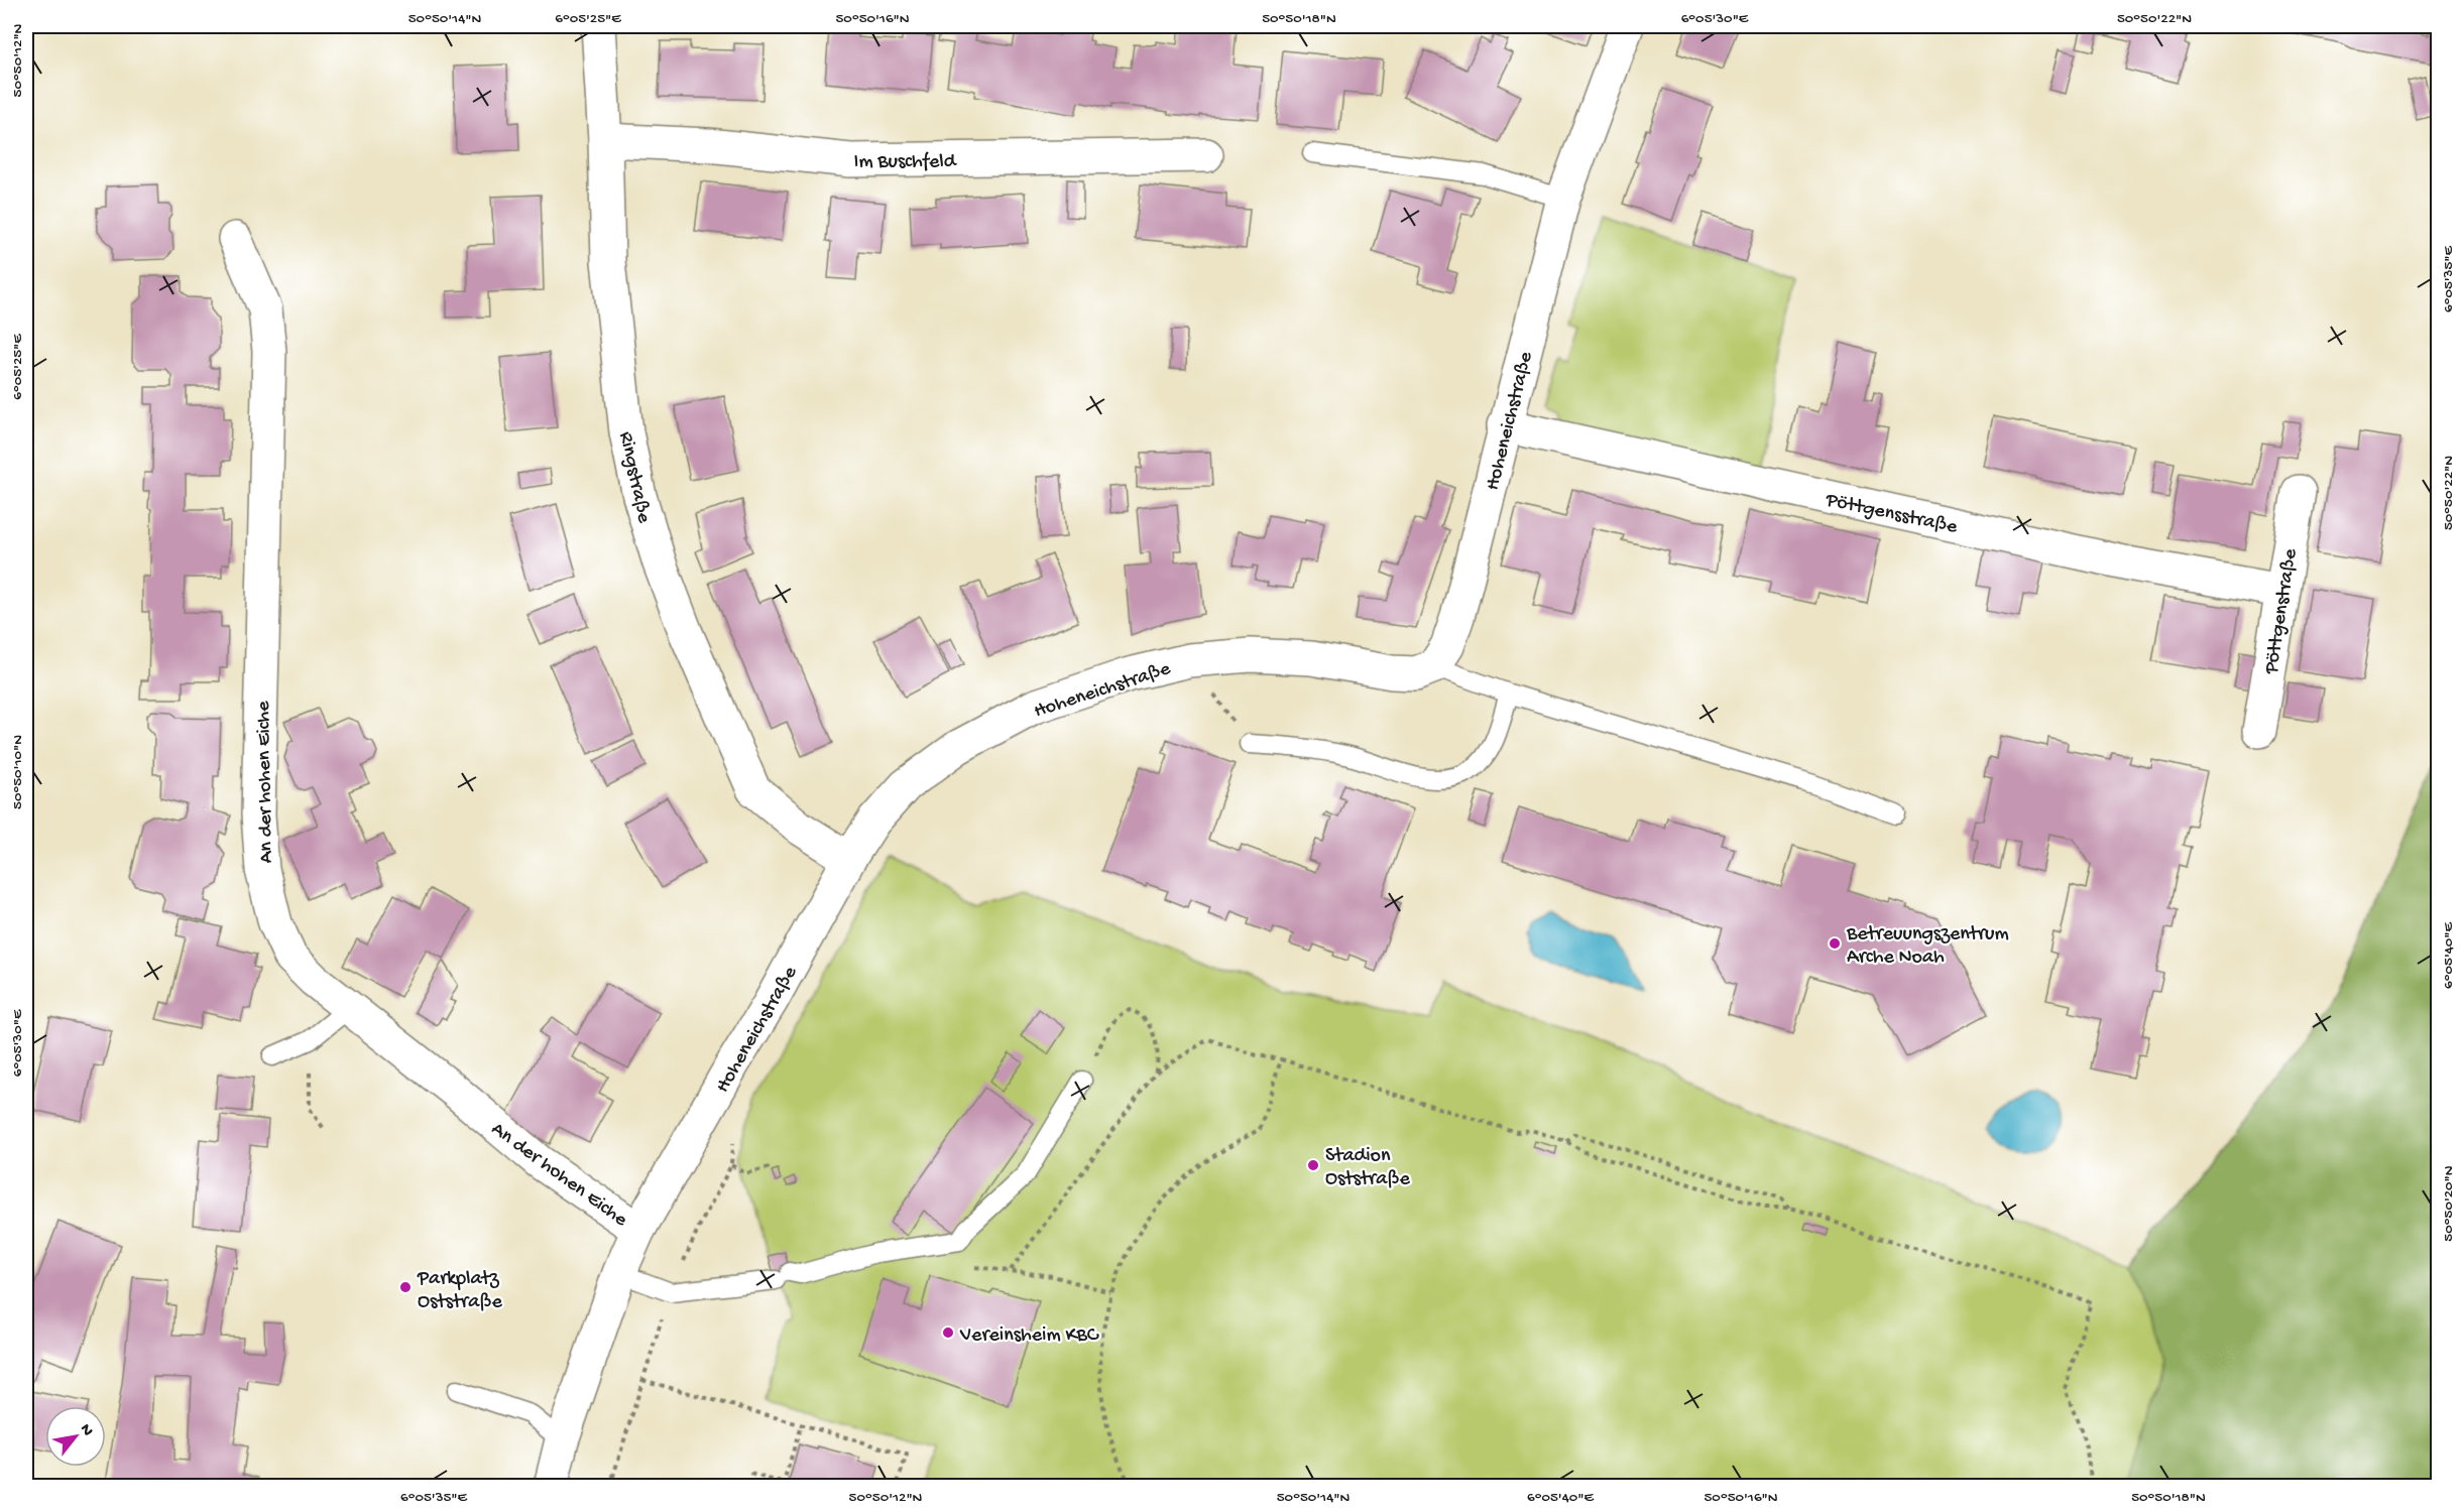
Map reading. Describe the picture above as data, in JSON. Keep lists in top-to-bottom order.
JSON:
{
  "streets": {
    "street": [
      "Im Buschfeld",
      "Hoheneichstraße",
      "Ringstraße",
      "Pöttgensstraße",
      "Pöttgenstraße",
      "An der hohen Eiche"
    ]
  },
  "crossings": [
    ["Im Buschfeld", "Ringstraße"],
    ["Hoheneichstraße", "Ringstraße"],
    ["Hoheneichstraße", "Pöttgensstraße"],
    ["Hoheneichstraße", "An der hohen Eiche"],
    ["Pöttgensstraße", "Pöttgenstraße"]
  ],
  "places": [
    "Betreuungszentrum Arche Noah",
    "Stadion Oststraße",
    "Parkplatz Oststraße",
    "Vereinsheim KBC"
  ],
  "north": "top right",
  "coordinates": [
    "50°50'14\"N",
    "6°05'25\"E",
    "50°50'16\"N",
    "50°50'18\"N",
    "6°05'30\"E",
    "50°50'22\"N",
    "50°50'12\"N",
    "6°05'35\"E",
    "50°50'10\"N",
    "6°05'40\"E",
    "50°50'20\"N"
  ]
}
